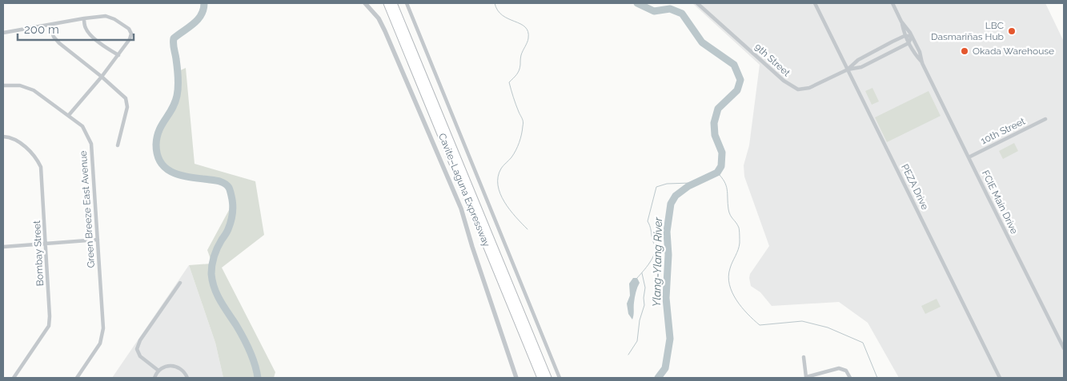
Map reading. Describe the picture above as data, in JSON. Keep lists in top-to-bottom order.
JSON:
{
  "streets": {
    "highway": ["Cavite–Laguna Expressway"],
    "street": [
      "9th Street",
      "10th Street",
      "PEZA Drive",
      "FCIE Main Drive",
      "Green Breeze East Avenue",
      "Bombay Street"
    ]
  },
  "crossings": [
    ["9th Street", "PEZA Drive"],
    ["9th Street", "FCIE Main Drive"],
    ["10th Street", "FCIE Main Drive"]
  ],
  "water": ["Ylang-Ylang River"],
  "places": ["LBC Dasmariñas Hub", "Okada Warehouse"],
  "scale_bar": "200 m"
}
